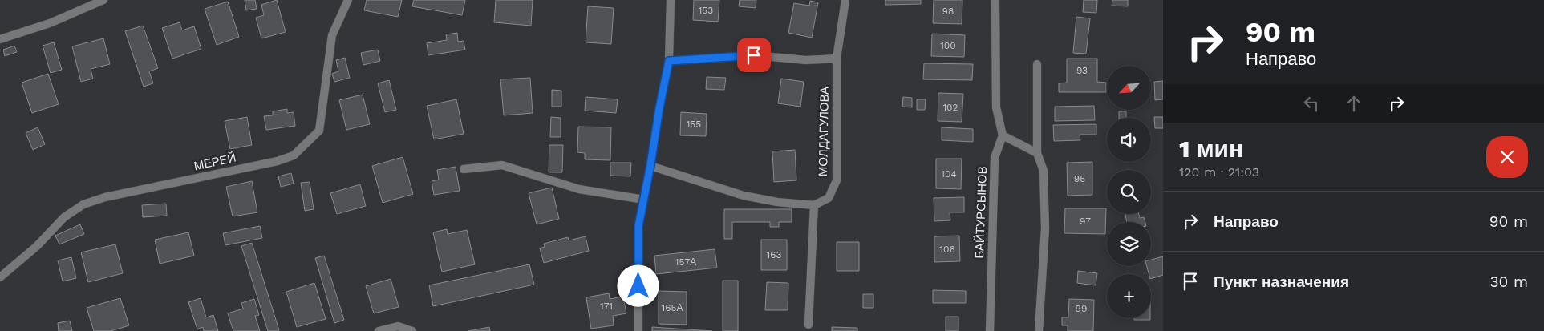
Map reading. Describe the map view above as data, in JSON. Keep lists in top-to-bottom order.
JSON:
{
  "streets": {
    "street": ["МОЛДАГУЛОВА", "МЕРЕЙ", "БАЙТУРСЫНОВ"]
  },
  "house_numbers": [
    "153",
    "98",
    "100",
    "93",
    "102",
    "155",
    "104",
    "95",
    "97",
    "106",
    "163",
    "157А",
    "171",
    "165А",
    "99"
  ],
  "north": "bottom left",
  "page": {
    "turn": ["90 m", "Направо"],
    "map_buttons": "+",
    "heading": ["1 мин", "120 m · 21:03"],
    "list": [
      {
        "name": "Направо",
        "value": "90 m"
      },
      {
        "name": "Пункт назначения",
        "value": "30 m"
      }
    ]
  }
}
